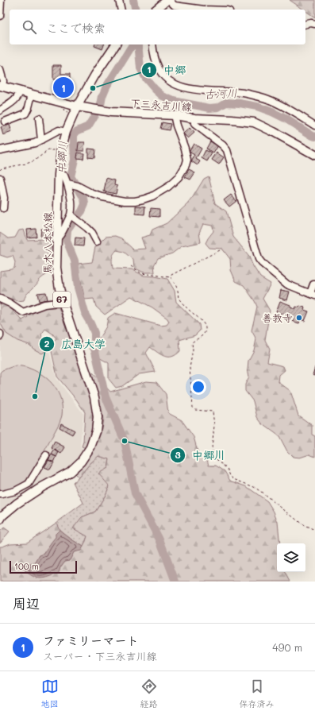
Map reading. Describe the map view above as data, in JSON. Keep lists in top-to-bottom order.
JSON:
{
  "streets": {
    "main road": ["下三永吉川線", "馬木八本松線", "67"]
  },
  "crossings": [
    ["下三永吉川線", "馬木八本松線"]
  ],
  "water": ["古河川", "中郷川"],
  "places": [
    "中郷",
    "善教寺",
    "広島大学",
    "中郷川"
  ],
  "scale_bar": "100 m",
  "page": {
    "search": "ここで検索",
    "pins": "1",
    "scale": "100 m",
    "heading": "周辺",
    "list": [
      {
        "mark": "1",
        "name": "ファミリーマート",
        "note": "スーパー · 下三永吉川線",
        "value": "490 m"
      }
    ],
    "nav": ["地図", "経路", "保存済み"]
  }
}
